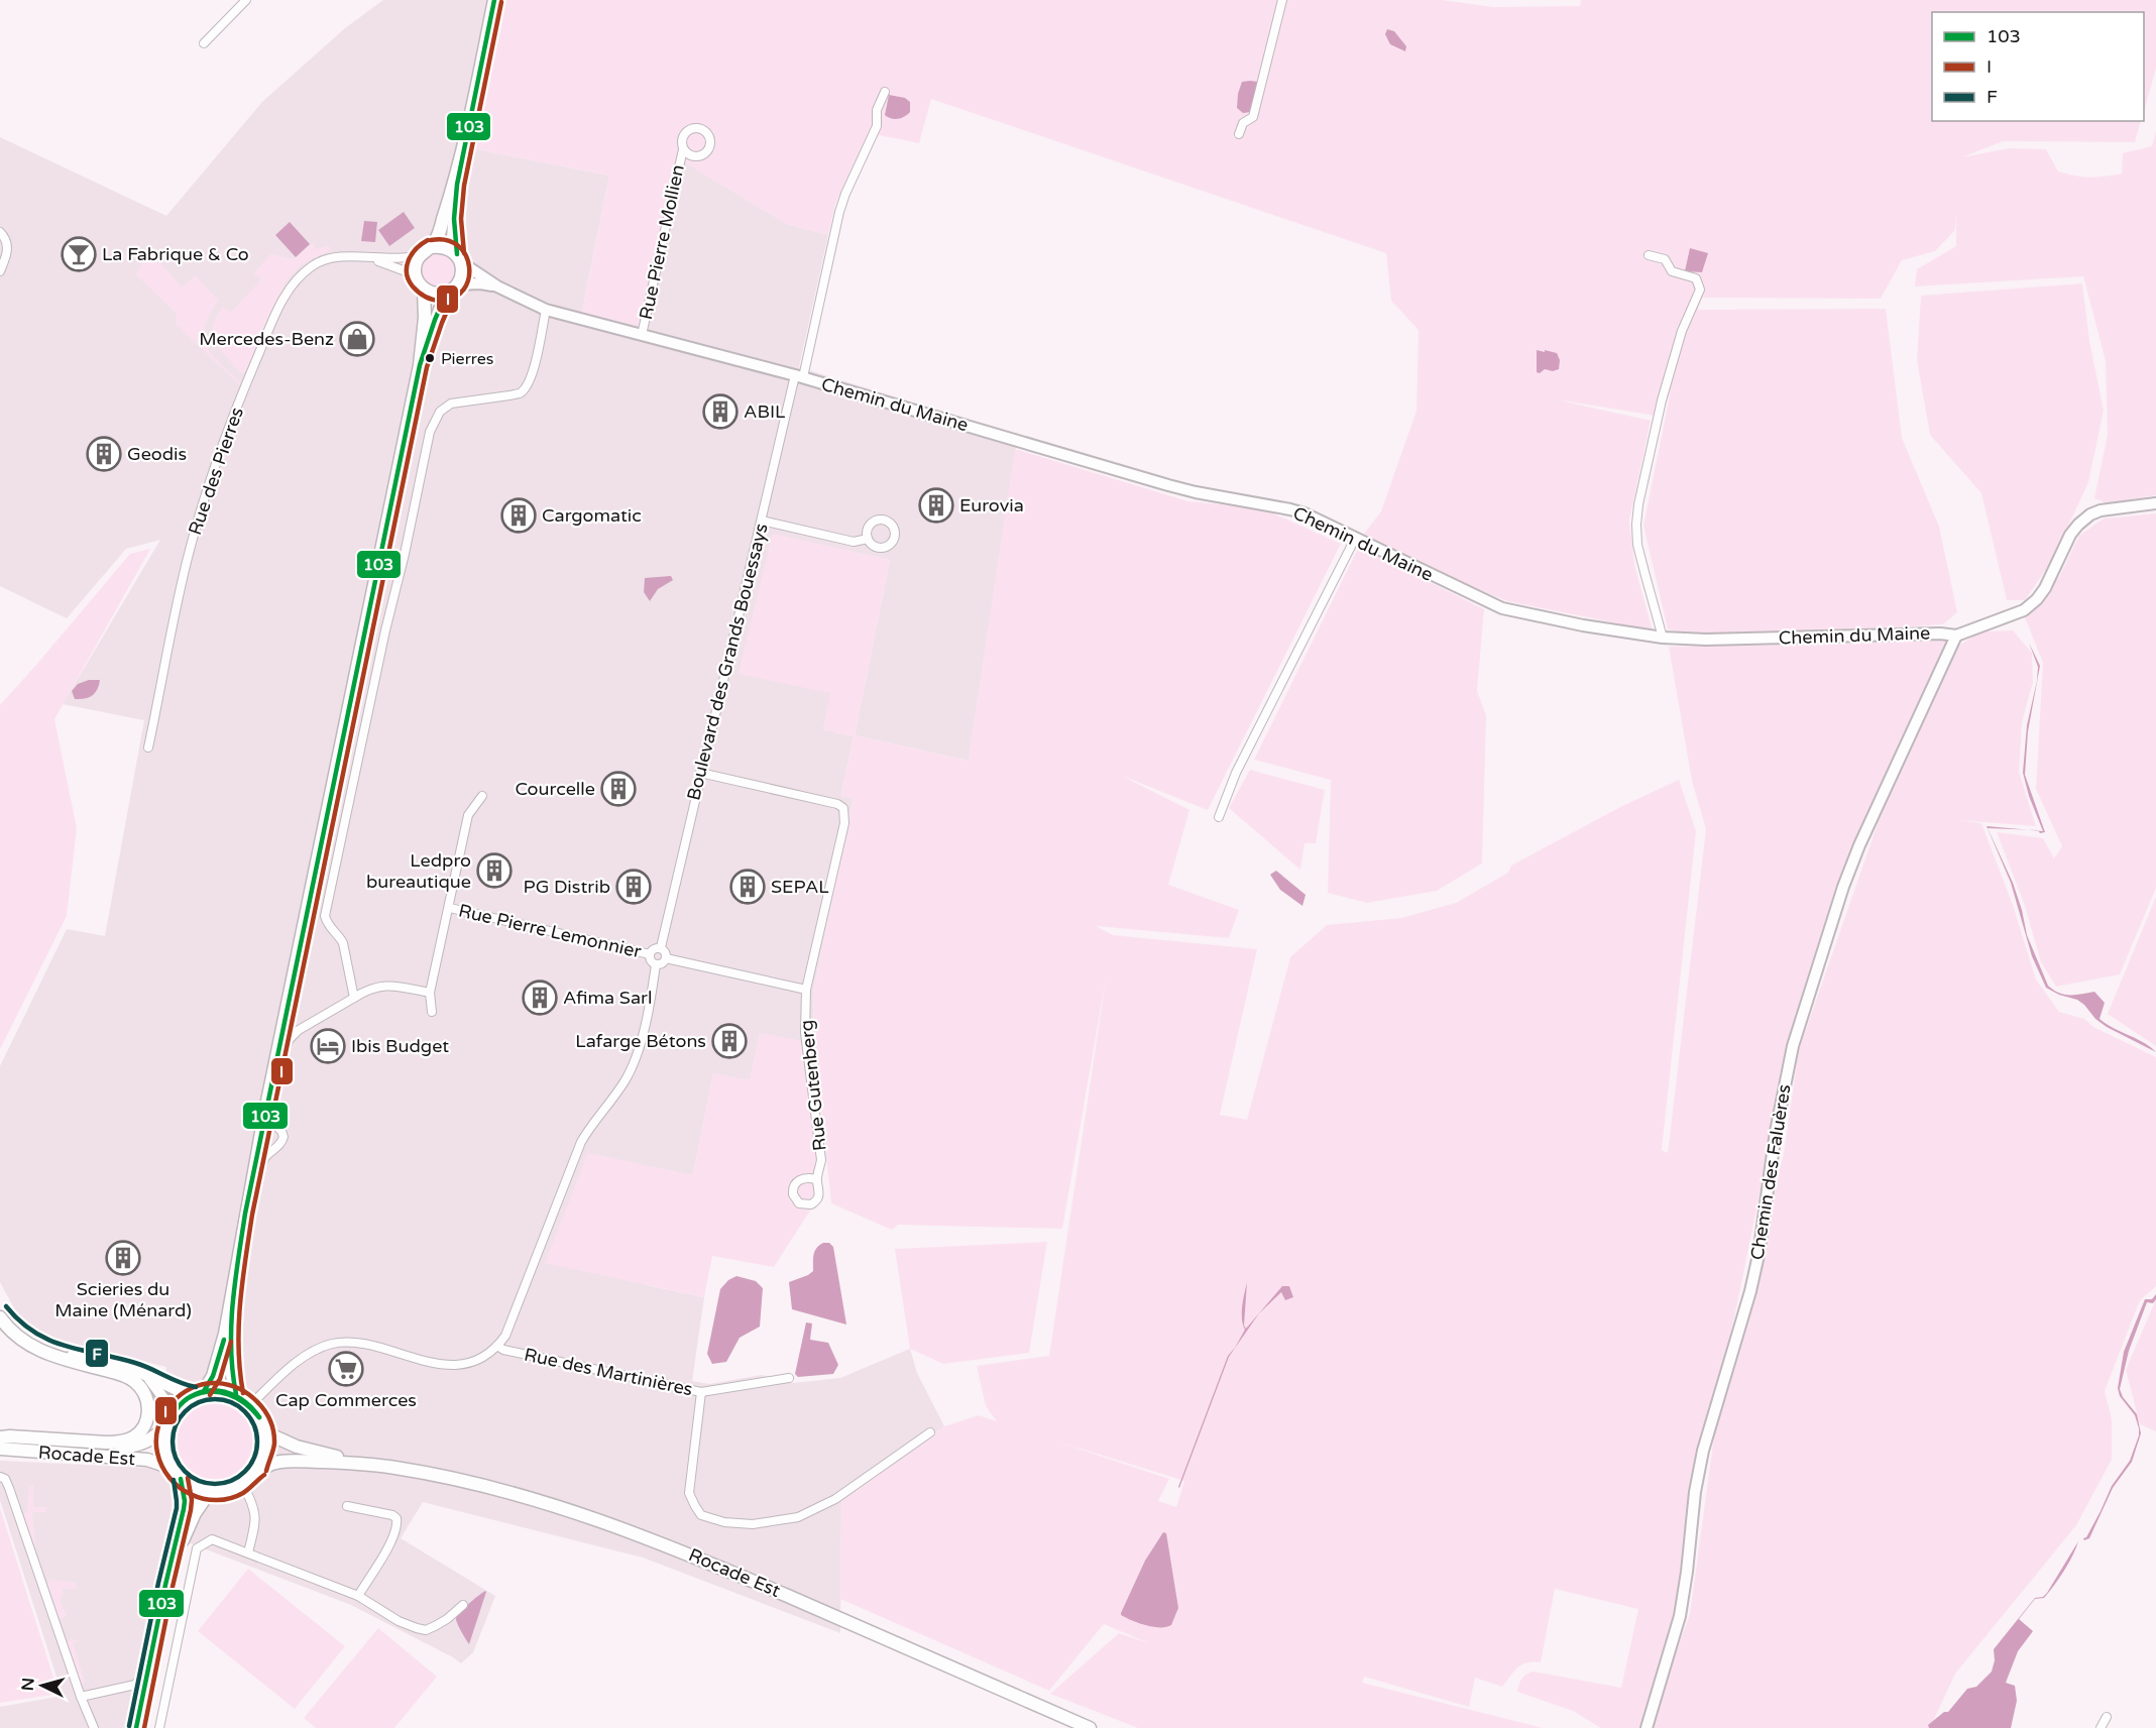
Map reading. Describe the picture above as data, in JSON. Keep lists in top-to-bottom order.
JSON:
{
  "streets": {
    "main road": ["Rocade Est"],
    "street": [
      "Rue Pierre Mollien",
      "Chemin du Maine",
      "Rue des Pierres",
      "Boulevard des Grands Bouessays",
      "Rue Pierre Lemonnier",
      "Rue Gutenberg",
      "Chemin des Faluères",
      "Rue des Martinières"
    ]
  },
  "crossings": [
    ["Rue Pierre Mollien", "Chemin du Maine"],
    ["Chemin du Maine", "Rue des Pierres"],
    ["Chemin du Maine", "Boulevard des Grands Bouessays"],
    ["Chemin du Maine", "Chemin des Faluères"],
    ["Boulevard des Grands Bouessays", "Rue Pierre Lemonnier"],
    ["Boulevard des Grands Bouessays", "Rue Gutenberg"]
  ],
  "places": {
    "bar": ["La Fabrique & Co"],
    "shop": ["Mercedes-Benz"],
    "other": ["Pierres"],
    "building": [
      "ABIL",
      "Geodis",
      "Eurovia",
      "Cargomatic",
      "Courcelle",
      "Ledpro bureautique",
      "PG Distrib",
      "SEPAL",
      "Afima Sarl",
      "Lafarge Bétons",
      "Scieries du Maine (Ménard)"
    ],
    "hotel": ["Ibis Budget"],
    "supermarket": ["Cap Commerces"]
  },
  "lines": ["transit line 103", "transit line I", "transit line F"],
  "legend": ["103", "I", "F"],
  "north": "left"
}
